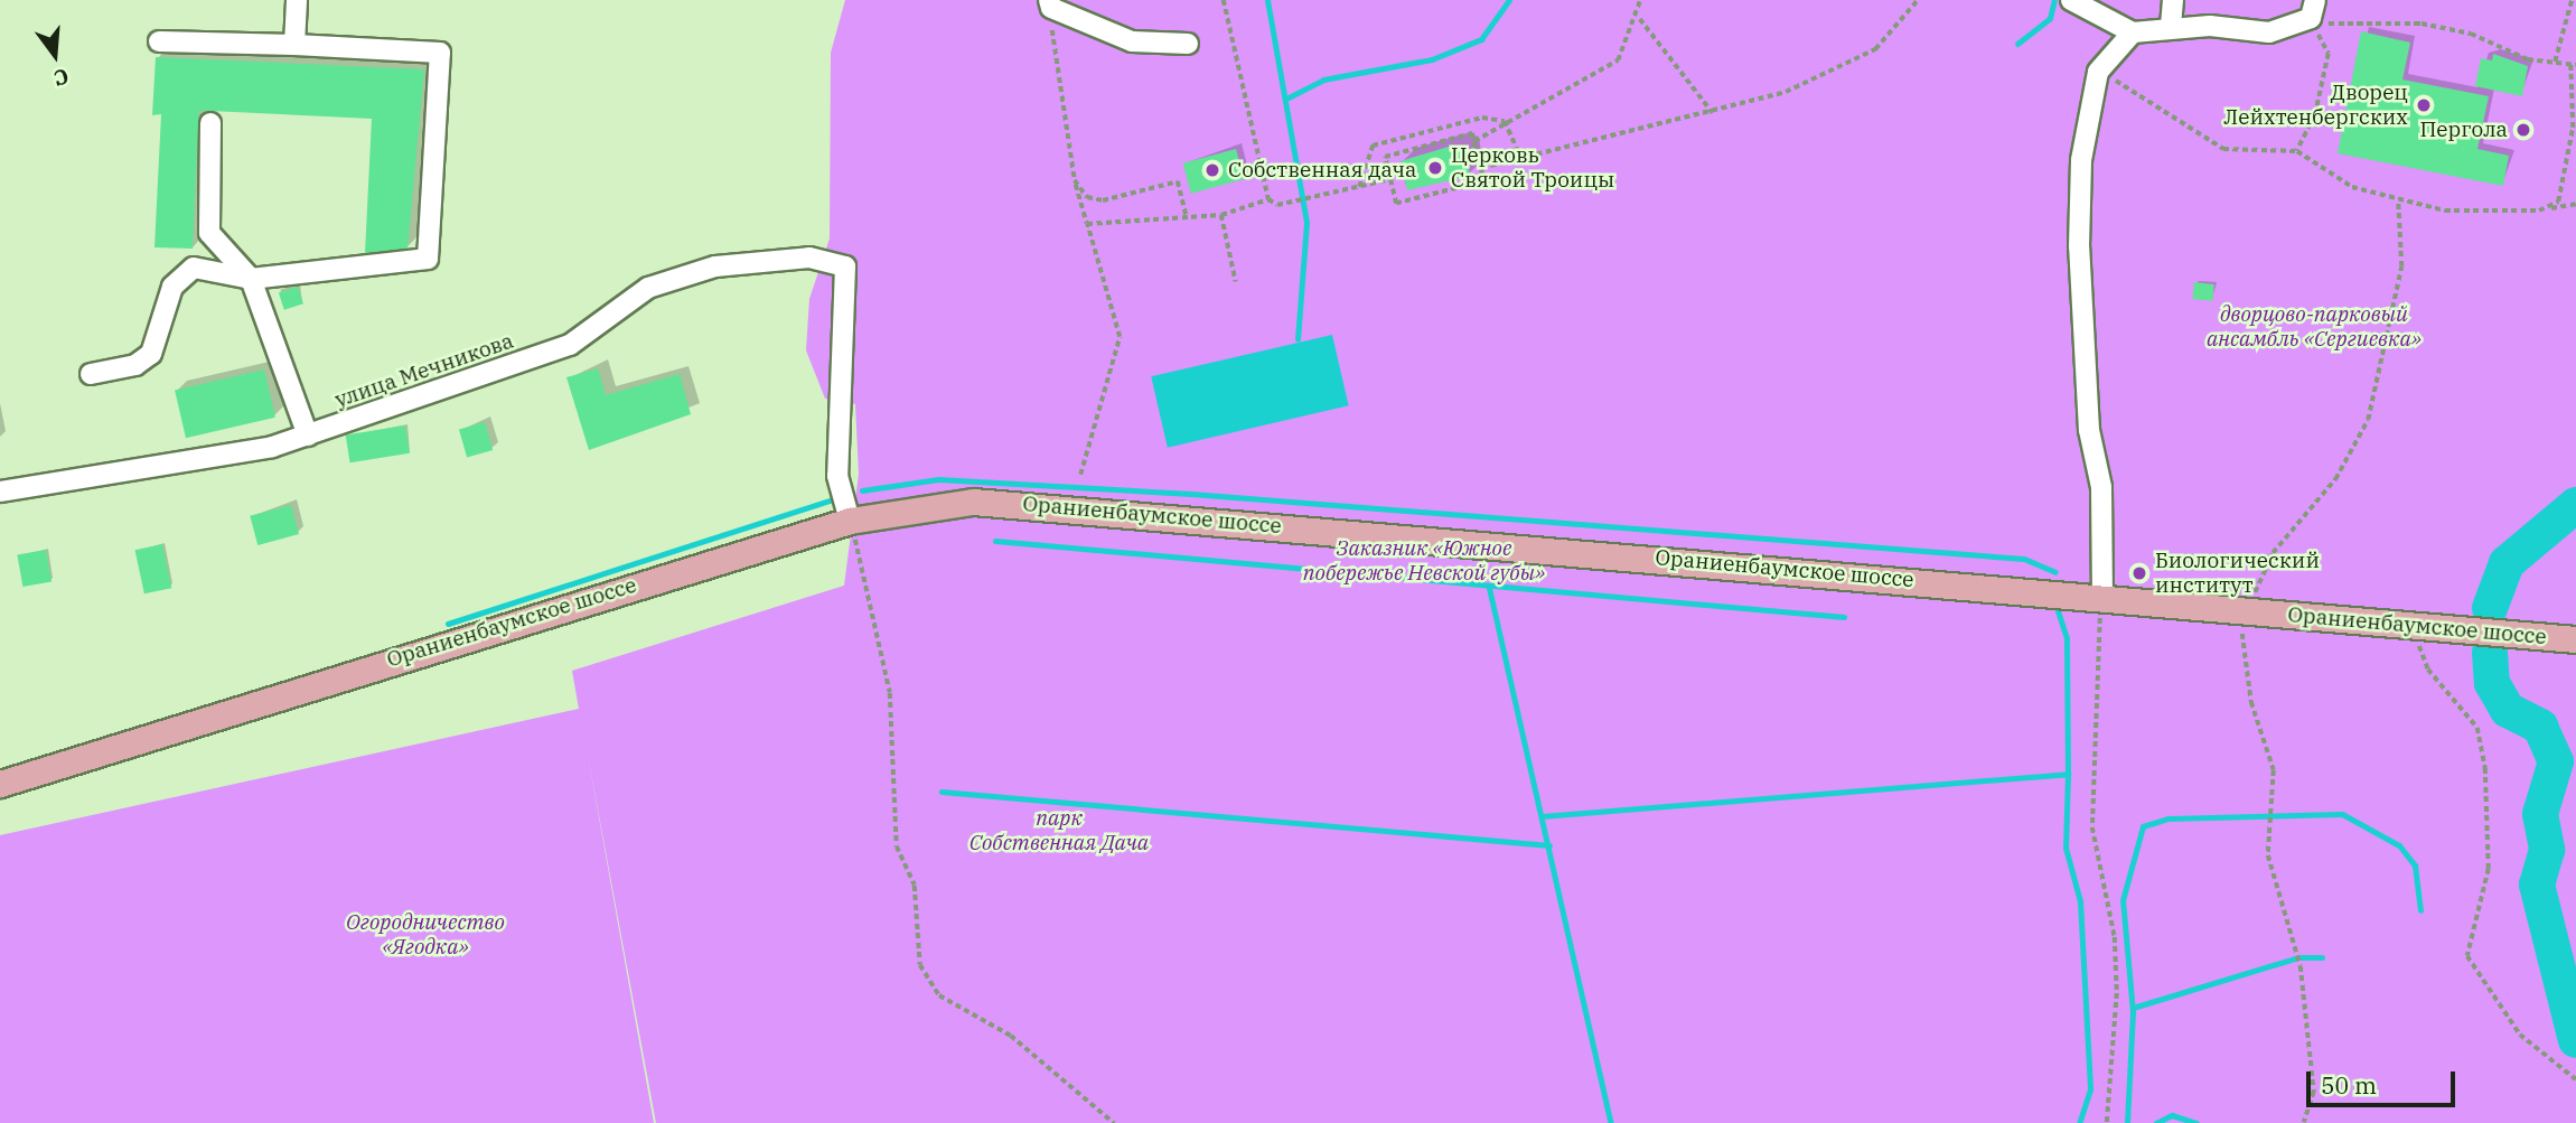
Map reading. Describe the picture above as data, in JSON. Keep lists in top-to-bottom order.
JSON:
{
  "streets": {
    "main road": ["Ораниенбаумское шоссе"],
    "street": ["улица Мечникова"]
  },
  "crossings": [
    ["улица Мечникова", "Ораниенбаумское шоссе"]
  ],
  "parks": [
    "дворцово-парковый ансамбль «Сергиевка»",
    "Заказник «Южное побережье Невской губы»",
    "парк Собственная Дача",
    "Огородничество «Ягодка»"
  ],
  "places": [
    "Дворец Лейхтенбергских",
    "Пергола",
    "Церковь Святой Троицы",
    "Собственная дача",
    "Биологический институт"
  ],
  "scale_bar": "50 m",
  "north": "bottom"
}
